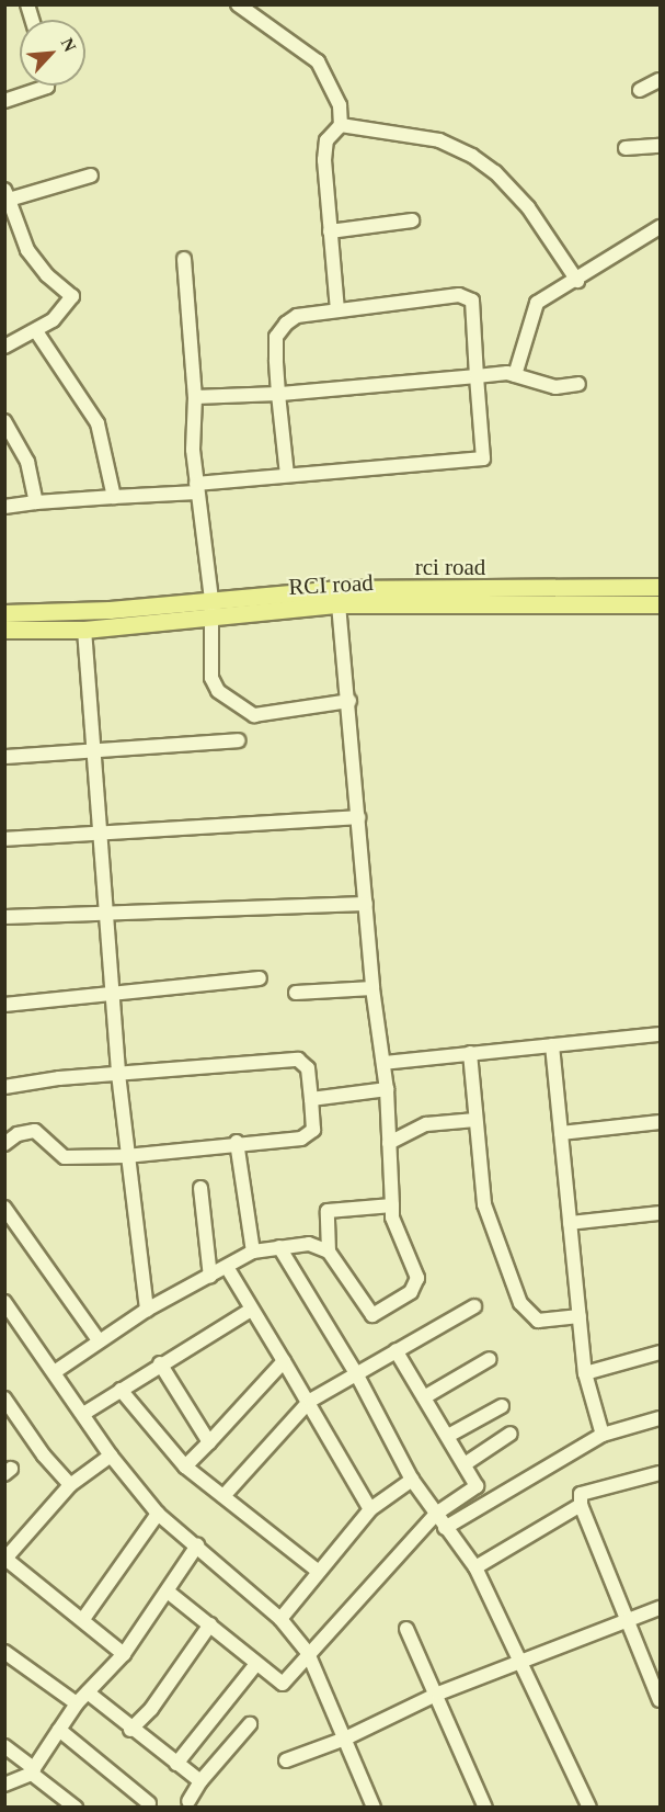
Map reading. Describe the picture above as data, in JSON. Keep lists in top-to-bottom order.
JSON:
{
  "streets": {
    "main road": ["rci road", "RCI road"]
  },
  "north": "top right"
}
